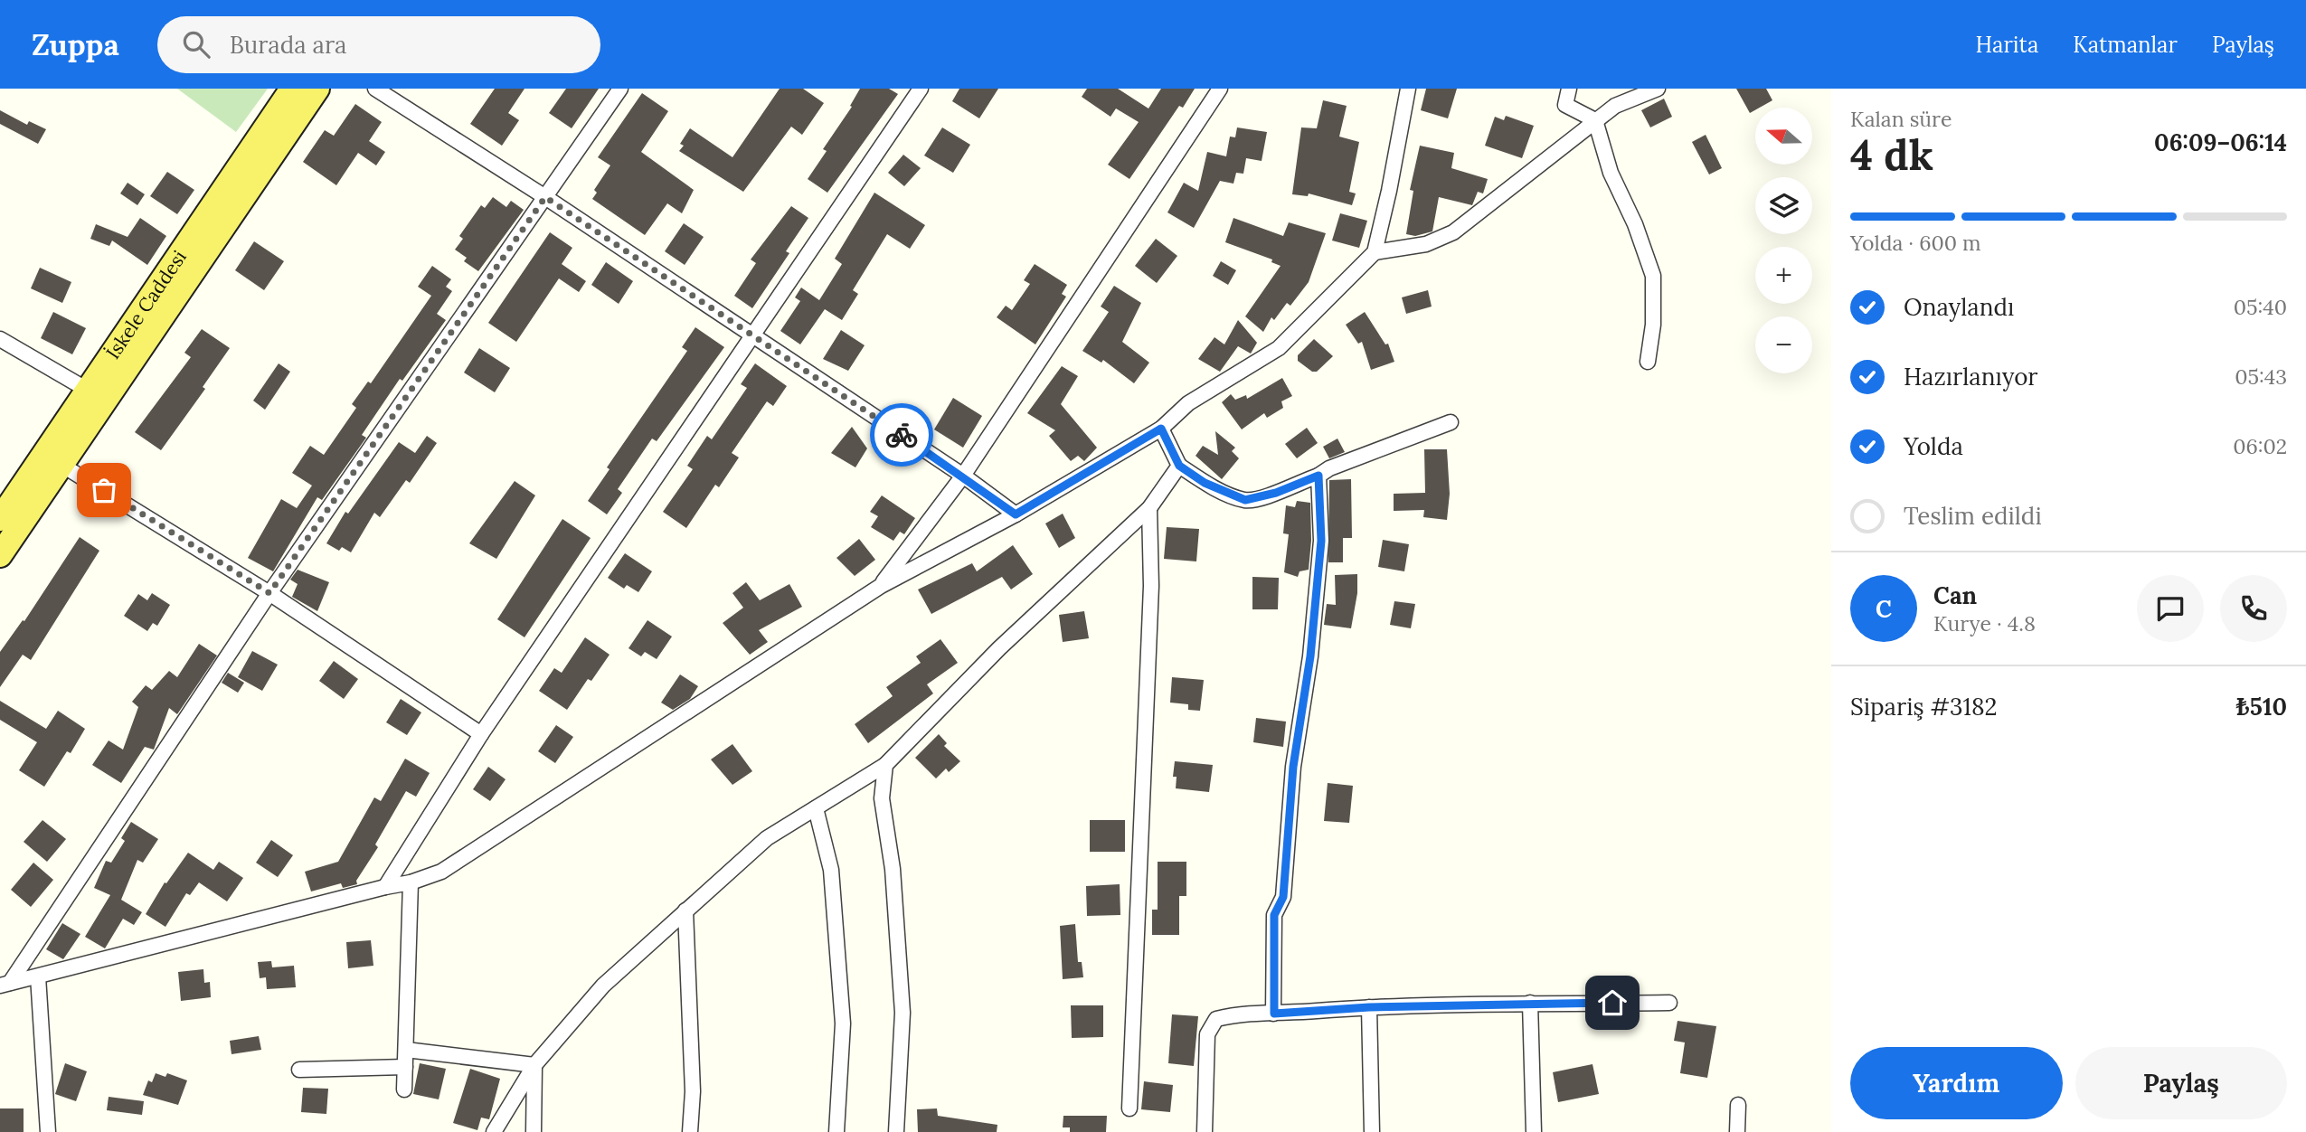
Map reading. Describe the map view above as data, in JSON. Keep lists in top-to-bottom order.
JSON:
{
  "streets": {
    "main road": ["İskele Caddesi"]
  },
  "north": "left",
  "page": {
    "header": "Zuppa",
    "search": "Burada ara",
    "nav": ["Harita", "Katmanlar", "Paylaş"],
    "heading": ["4 dk", "Kalan süre", "06:09–06:14"],
    "panel": [
      "Can",
      "Kurye · 4.8",
      "Sipariş #3182",
      "₺510"
    ],
    "map_buttons": ["+", "−"],
    "bar": "Yolda · 600 m",
    "list": [
      ["Onaylandı", "05:40"],
      ["Hazırlanıyor", "05:43"],
      ["Yolda", "06:02"],
      "Teslim edildi"
    ],
    "round": "C",
    "buttons": ["Yardım", "Paylaş"]
  }
}
